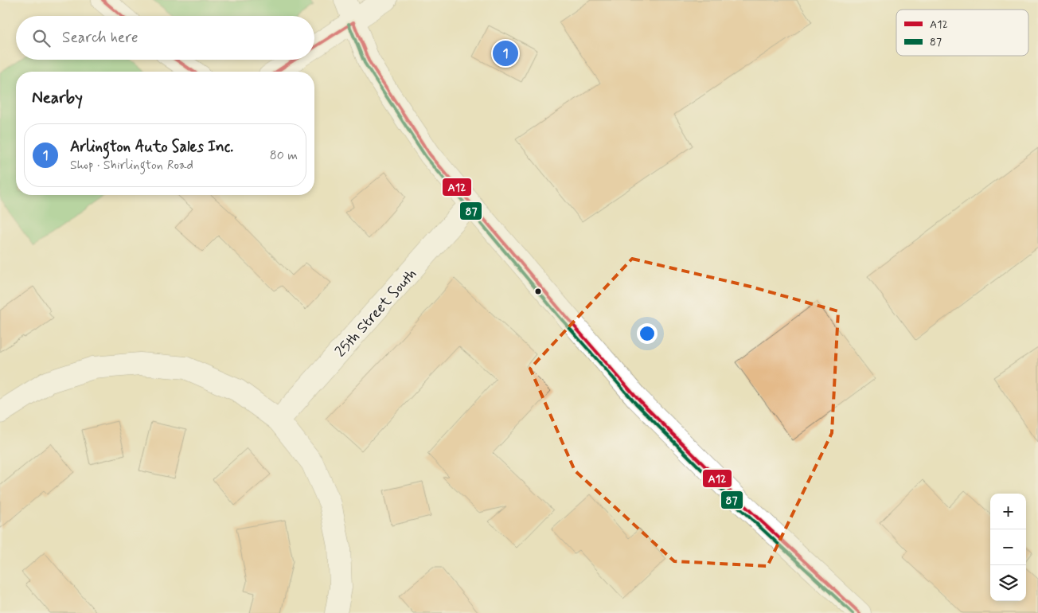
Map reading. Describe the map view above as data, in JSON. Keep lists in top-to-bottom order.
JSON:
{
  "streets": {
    "street": ["25th Street South"]
  },
  "lines": ["transit line A12", "transit line 87"],
  "legend": ["A12", "87"],
  "page": {
    "search": "Search here",
    "pins": "1",
    "heading": "Nearby",
    "list": [
      {
        "mark": "1",
        "name": "Arlington Auto Sales Inc.",
        "note": "Shop · Shirlington Road",
        "value": "80 m"
      }
    ],
    "map_buttons": ["+", "−"]
  }
}
